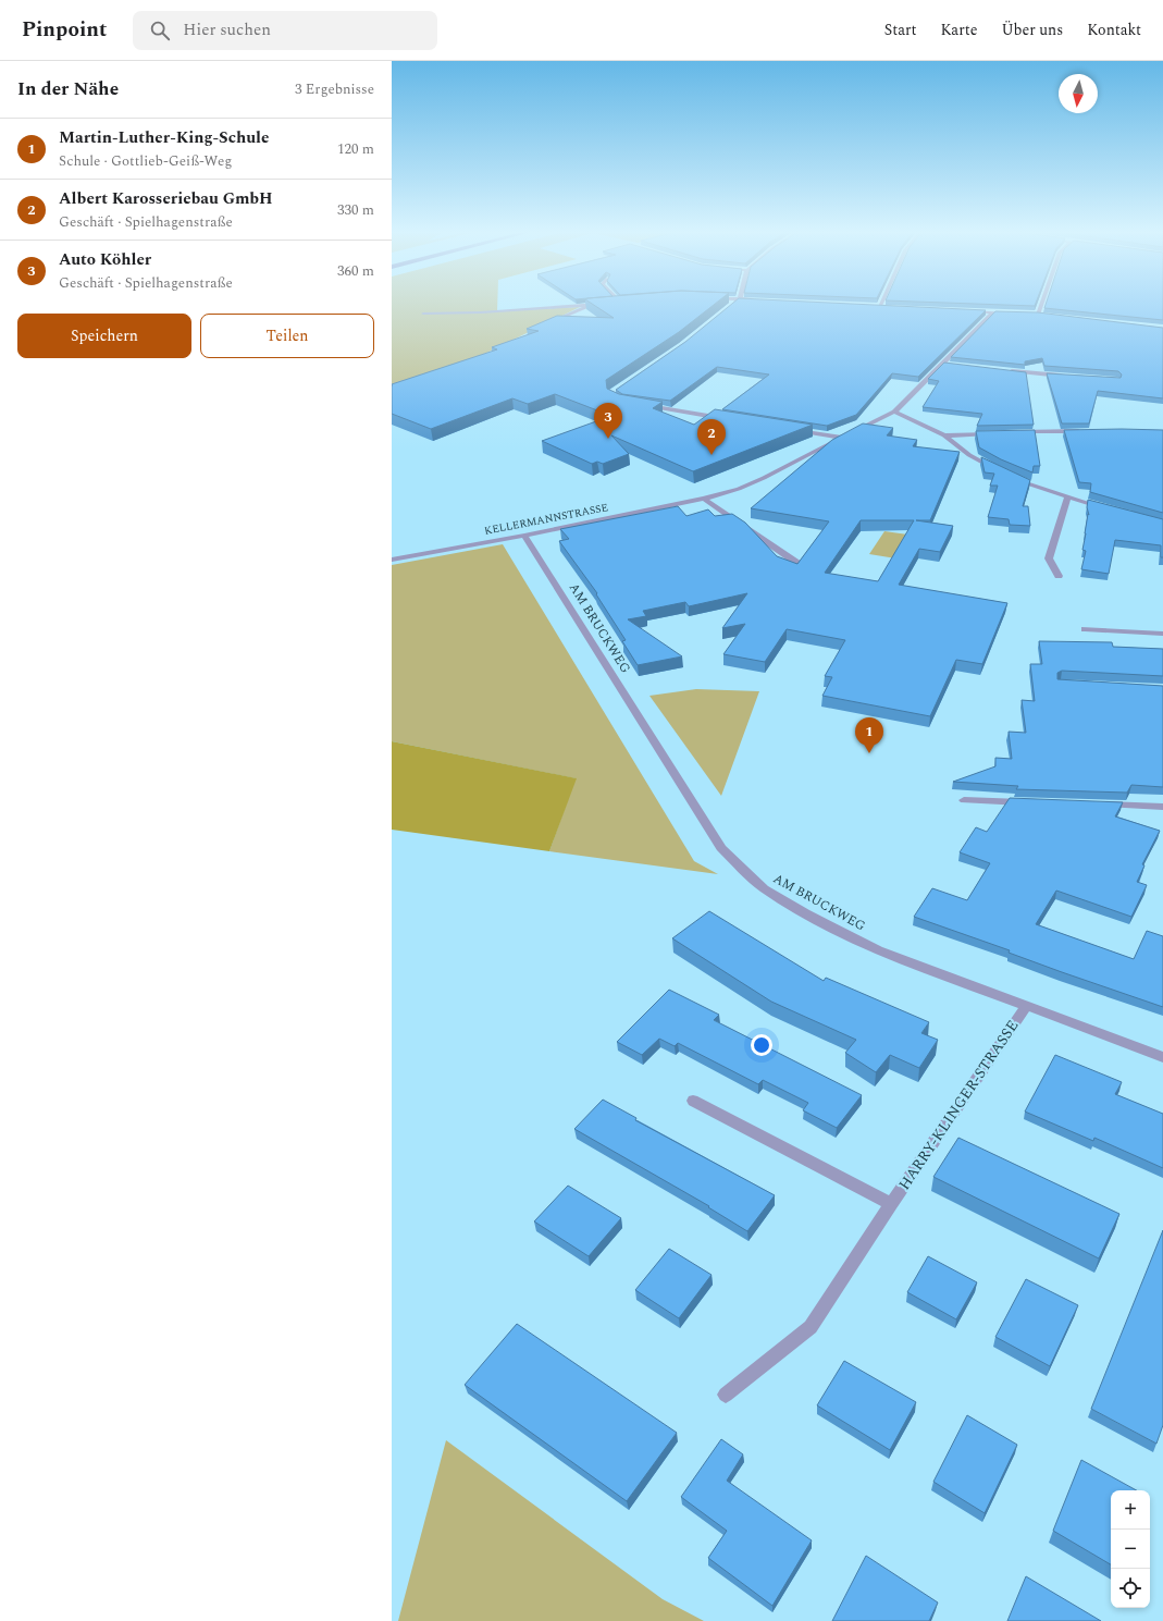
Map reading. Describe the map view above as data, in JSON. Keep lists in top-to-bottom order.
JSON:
{
  "streets": {
    "street": ["KELLERMANNSTRASSE", "AM BRUCKWEG", "HARRY-KLINGER-STRASSE"]
  },
  "crossings": [
    ["KELLERMANNSTRASSE", "AM BRUCKWEG"],
    ["AM BRUCKWEG", "HARRY-KLINGER-STRASSE"]
  ],
  "north": "bottom",
  "page": {
    "header": "Pinpoint",
    "search": "Hier suchen",
    "nav": [
      "Start",
      "Karte",
      "Über uns",
      "Kontakt"
    ],
    "heading": ["In der Nähe", "3 Ergebnisse"],
    "list": [
      {
        "mark": "1",
        "name": "Martin-Luther-King-Schule",
        "note": "Schule · Gottlieb-Geiß-Weg",
        "value": "120 m"
      },
      {
        "mark": "2",
        "name": "Albert Karosseriebau GmbH",
        "note": "Geschäft · Spielhagenstraße",
        "value": "330 m"
      },
      {
        "mark": "3",
        "name": "Auto Köhler",
        "note": "Geschäft · Spielhagenstraße",
        "value": "360 m"
      }
    ],
    "buttons": ["Speichern", "Teilen"],
    "pins": ["3", "2", "1"],
    "map_buttons": ["+", "−"]
  }
}
